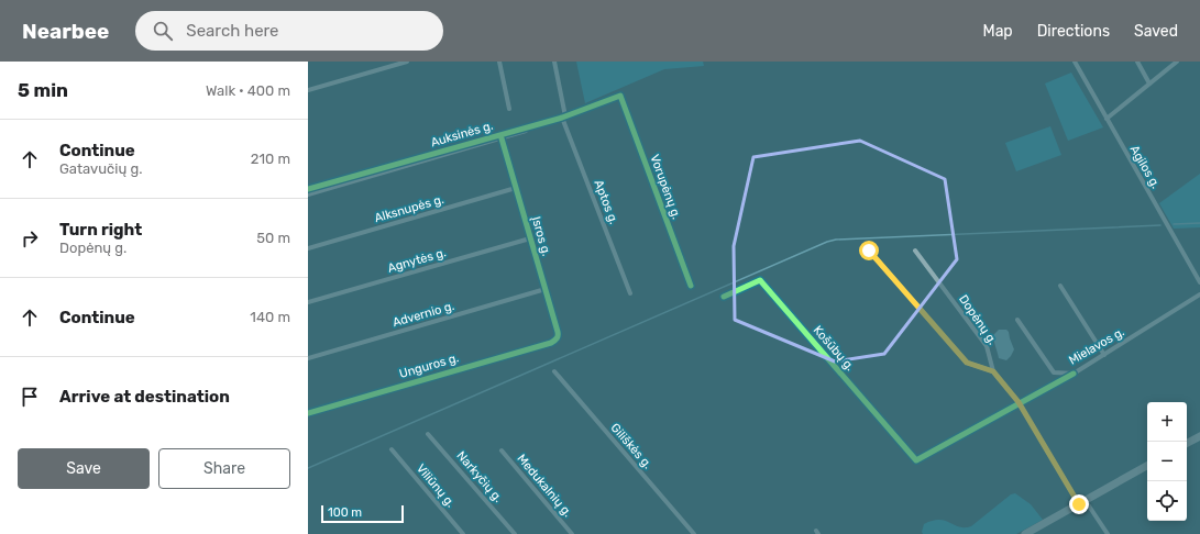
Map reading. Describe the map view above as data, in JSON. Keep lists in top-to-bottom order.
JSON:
{
  "streets": {
    "street": [
      "Auksinės g.",
      "Agilos g.",
      "Vorupėnų g.",
      "Aptos g.",
      "Alksnupės g.",
      "Įsros g.",
      "Agnytės g.",
      "Advernio g.",
      "Dopėnų g.",
      "Mielavos g.",
      "Košūbų g.",
      "Unguros g.",
      "Giliškės g.",
      "Narkyčių g.",
      "Viliūnų g.",
      "Medukalnių g."
    ]
  },
  "crossings": [
    ["Auksinės g.", "Vorupėnų g."],
    ["Auksinės g.", "Aptos g."],
    ["Alksnupės g.", "Įsros g."],
    ["Įsros g.", "Agnytės g."],
    ["Įsros g.", "Advernio g."],
    ["Įsros g.", "Unguros g."],
    ["Dopėnų g.", "Košūbų g."]
  ],
  "scale_bar": "100 m",
  "page": {
    "header": "Nearbee",
    "search": "Search here",
    "nav": ["Map", "Directions", "Saved"],
    "heading": ["5 min", "Walk · 400 m"],
    "list": [
      ["Continue", "Gatavučių g.", "210 m"],
      ["Turn right", "Dopėnų g.", "50 m"],
      ["Continue", "140 m"],
      "Arrive at destination"
    ],
    "map_buttons": ["+", "−"],
    "buttons": ["Save", "Share"],
    "scale": "100 m"
  }
}
